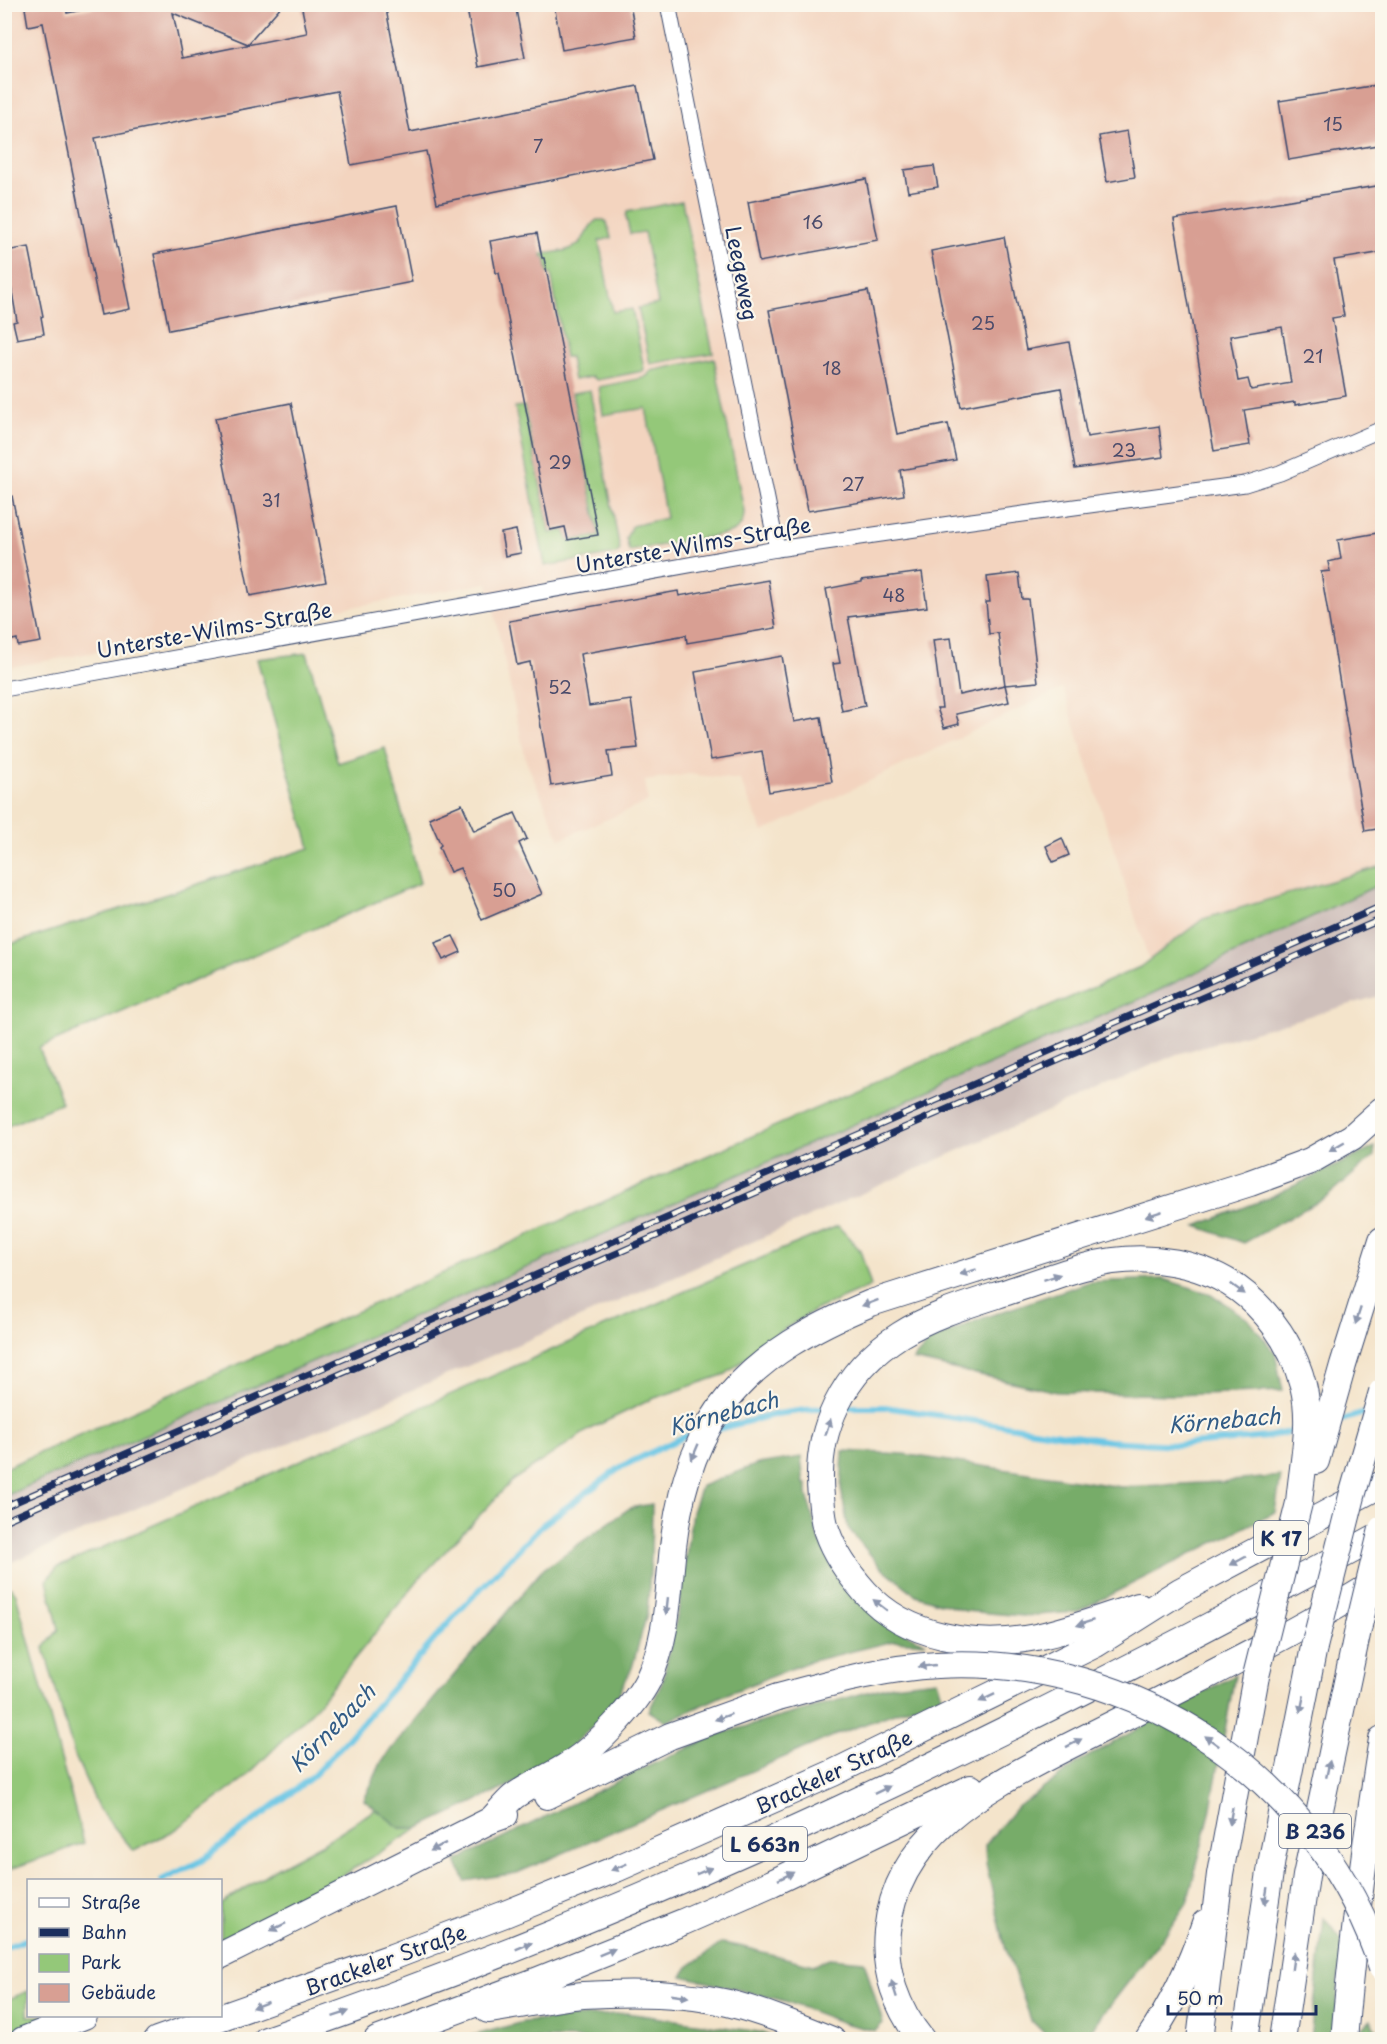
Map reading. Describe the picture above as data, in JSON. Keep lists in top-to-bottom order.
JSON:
{
  "streets": {
    "highway": [
      "K 17",
      "Brackeler Straße",
      "B 236",
      "L 663n"
    ],
    "street": ["Leegeweg", "Unterste-Wilms-Straße"]
  },
  "crossings": [
    ["Leegeweg", "Unterste-Wilms-Straße"]
  ],
  "water": ["Körnebach"],
  "house_numbers": [
    "15",
    "7",
    "16",
    "25",
    "21",
    "18",
    "23",
    "29",
    "27",
    "31",
    "48",
    "52",
    "50"
  ],
  "legend": [
    "Straße",
    "Bahn",
    "Park",
    "Gebäude"
  ],
  "scale_bar": "50 m"
}
